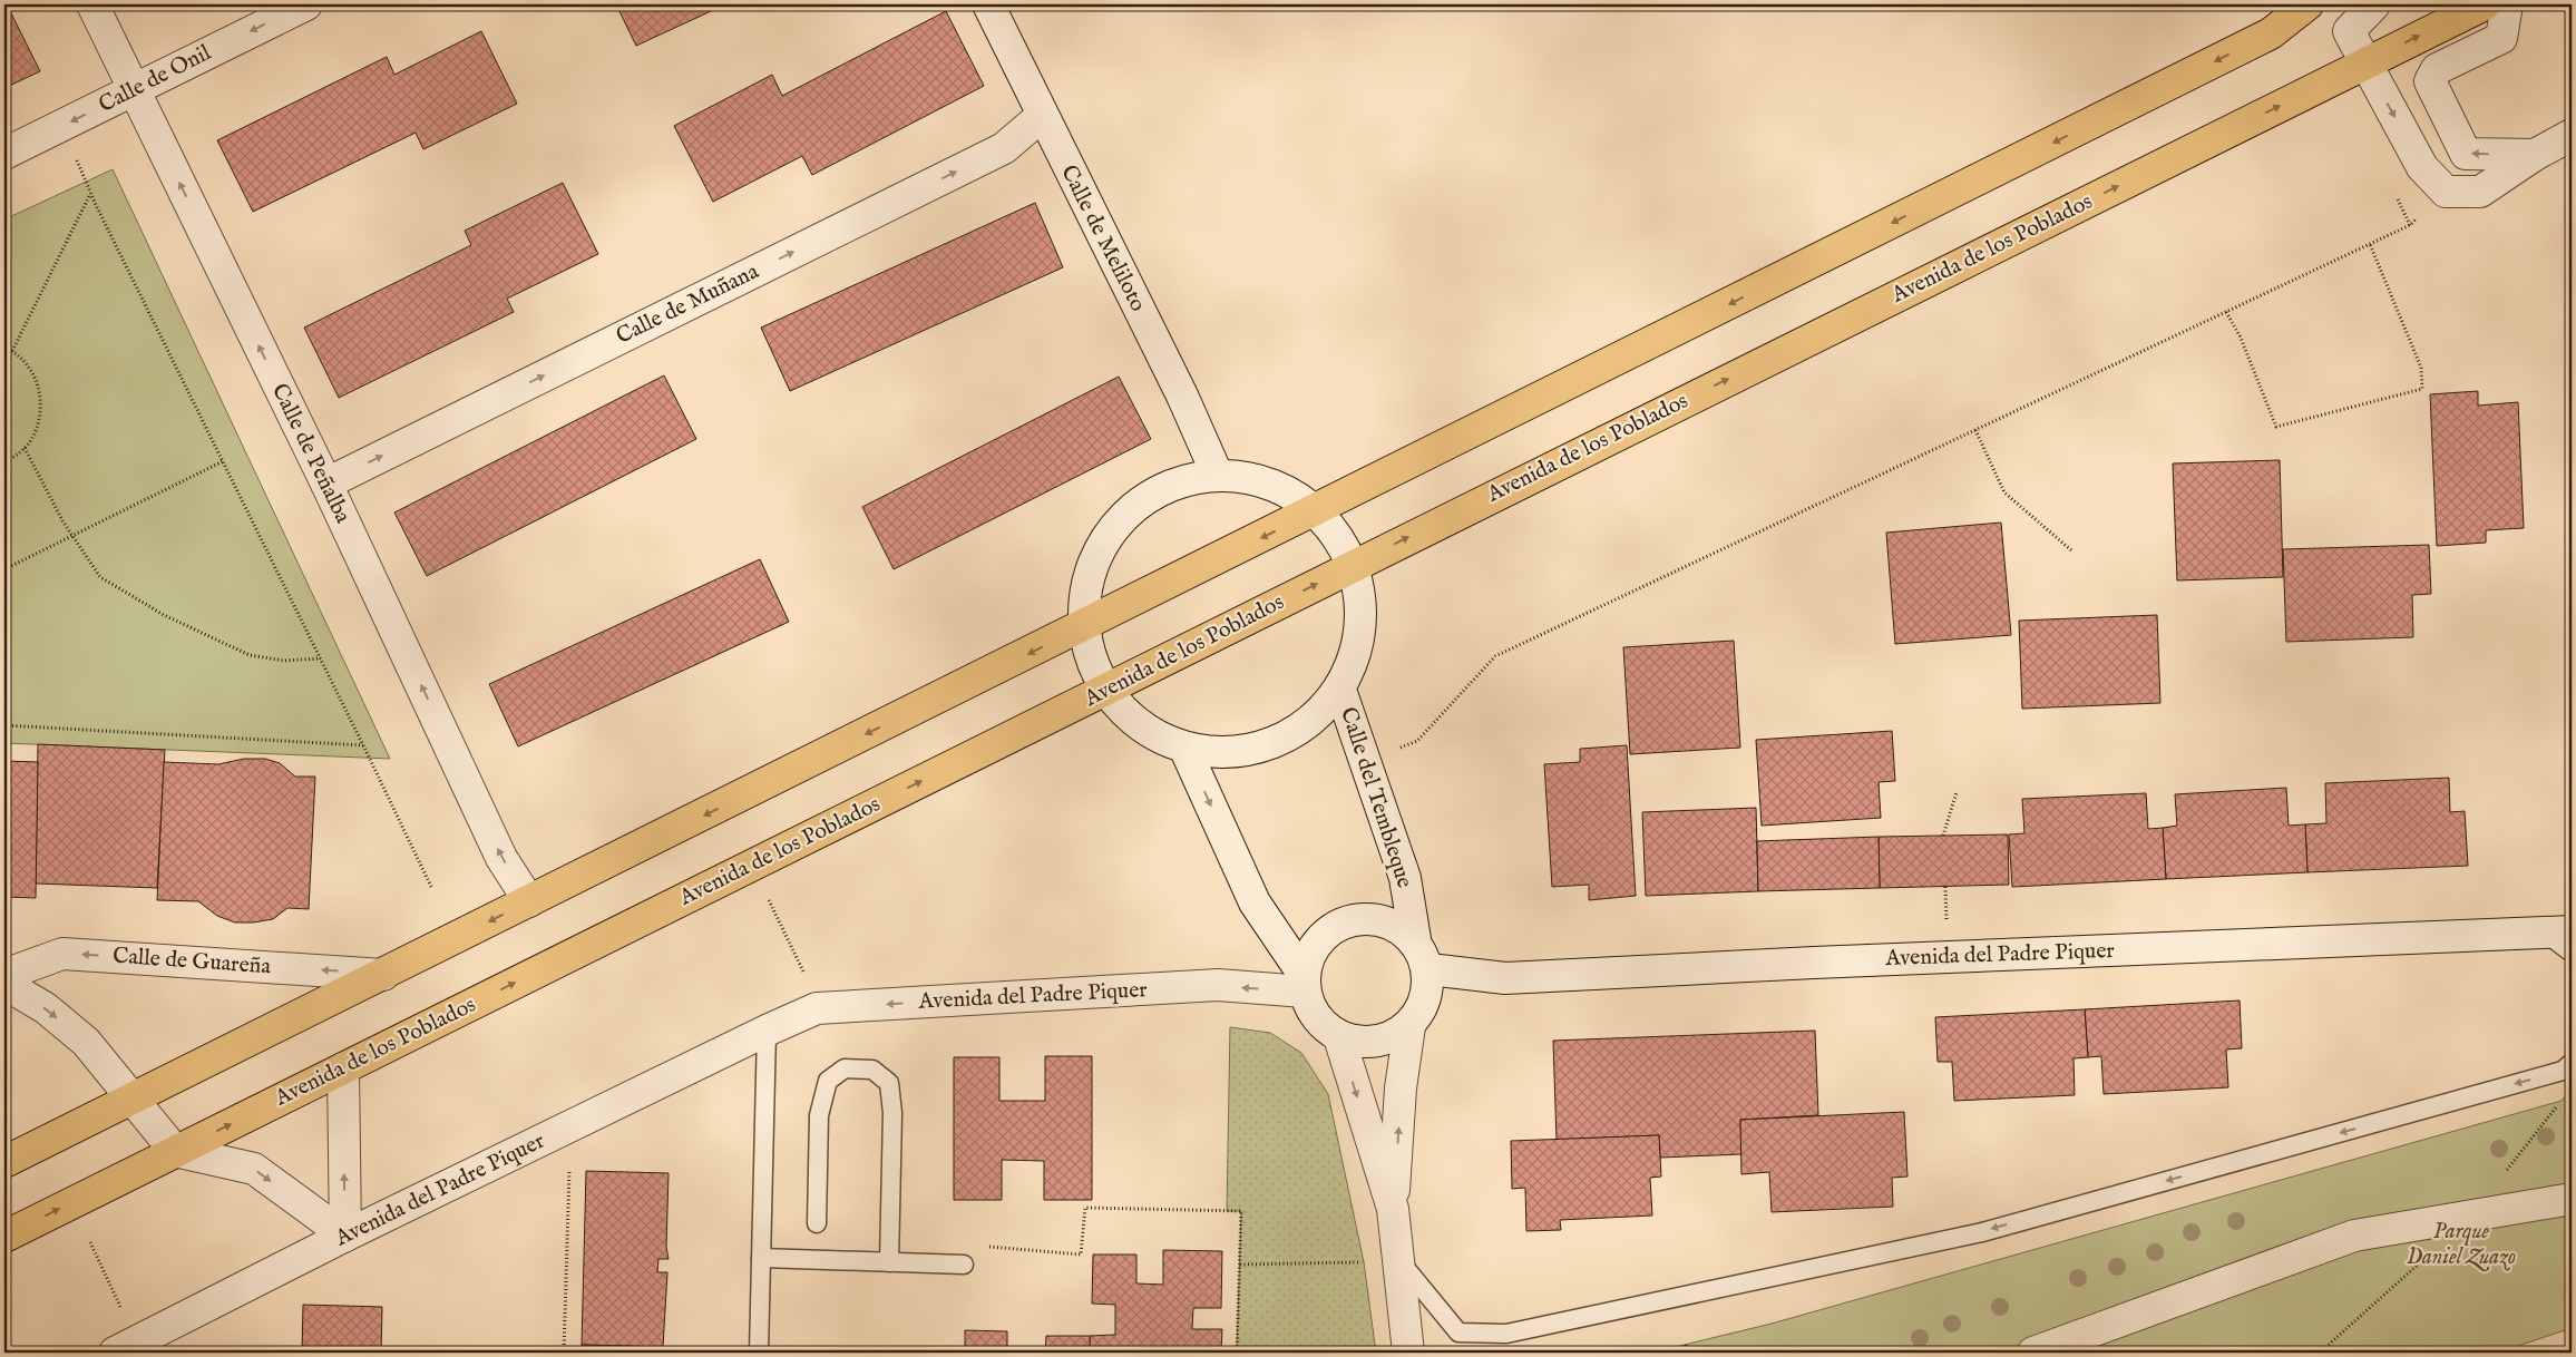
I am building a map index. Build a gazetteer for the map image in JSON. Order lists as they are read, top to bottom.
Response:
{
  "streets": {
    "main road": ["Avenida de los Poblados"],
    "street": [
      "Calle de Onil",
      "Calle de Meliloto",
      "Calle de Muñana",
      "Calle de Peñalba",
      "Calle del Tembleque",
      "Avenida del Padre Piquer",
      "Calle de Guareña"
    ]
  },
  "crossings": [
    ["Calle de Onil", "Calle de Peñalba"],
    ["Calle de Meliloto", "Calle de Muñana"],
    ["Calle de Muñana", "Calle de Peñalba"],
    ["Calle del Tembleque", "Avenida del Padre Piquer"]
  ],
  "one_way": [
    "Calle de Onil",
    "Calle de Muñana",
    "Calle de Peñalba",
    "Calle de Guareña"
  ],
  "parks": ["Parque Daniel Zuazo"]
}
